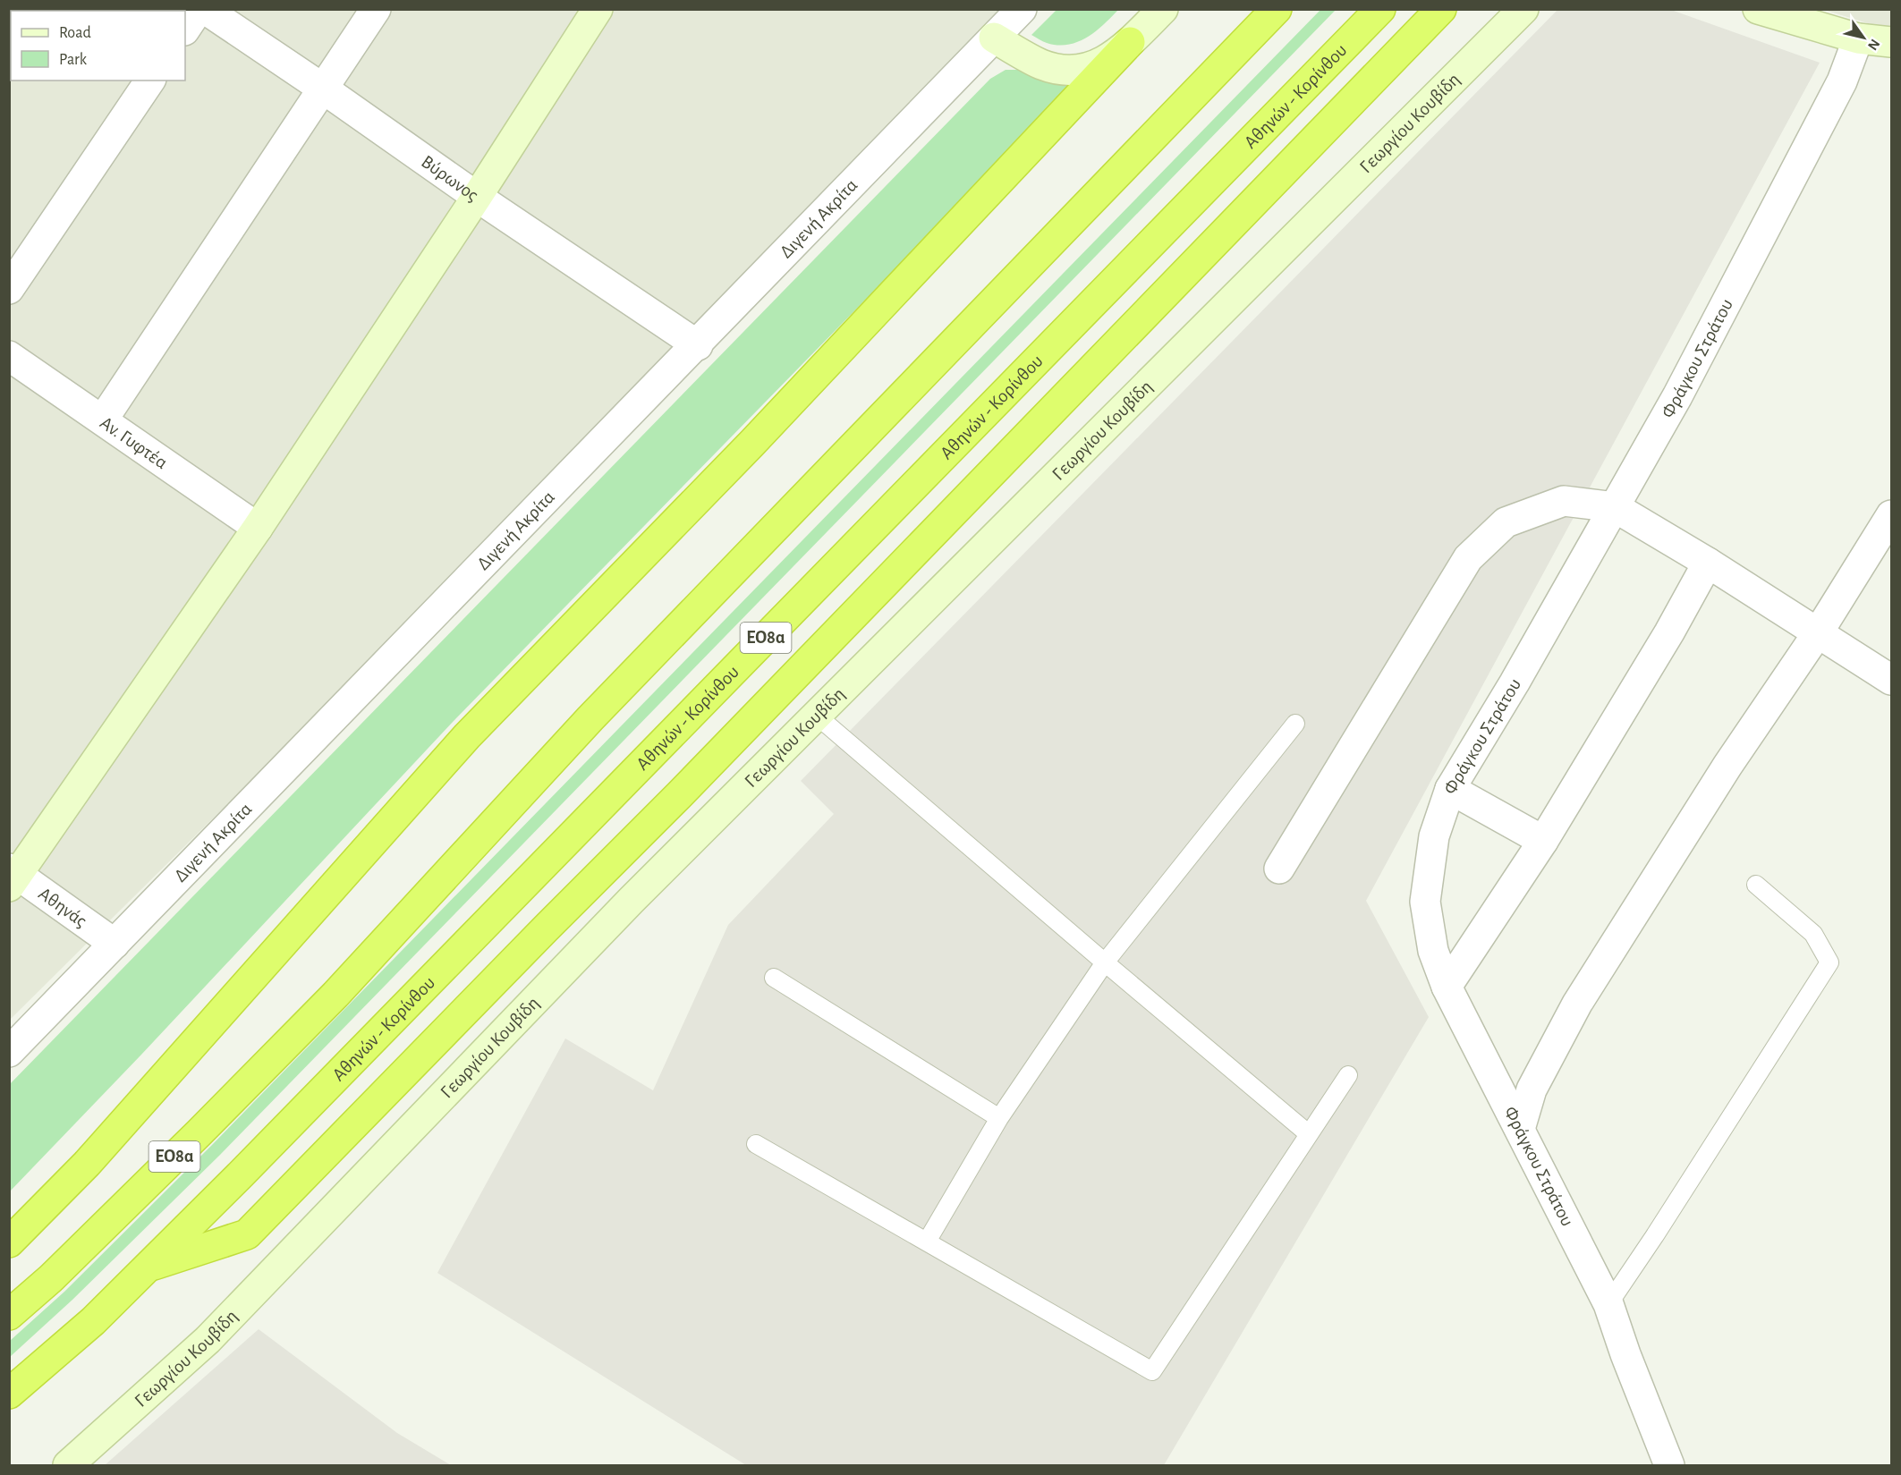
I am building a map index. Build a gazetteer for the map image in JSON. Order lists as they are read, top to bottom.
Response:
{
  "streets": {
    "highway": ["Αθηνών - Κορίνθου", "ΕΟ8α"],
    "street": [
      "Γεωργίου Κουβίδη",
      "Βύρωνος",
      "Διγενή Ακρίτα",
      "Φράγκου Στράτου",
      "Αν. Γυφτέα",
      "Αθηνάς"
    ]
  },
  "crossings": [
    ["Βύρωνος", "Διγενή Ακρίτα"],
    ["Διγενή Ακρίτα", "Αθηνάς"]
  ],
  "legend": ["Road", "Park"],
  "north": "bottom right"
}
